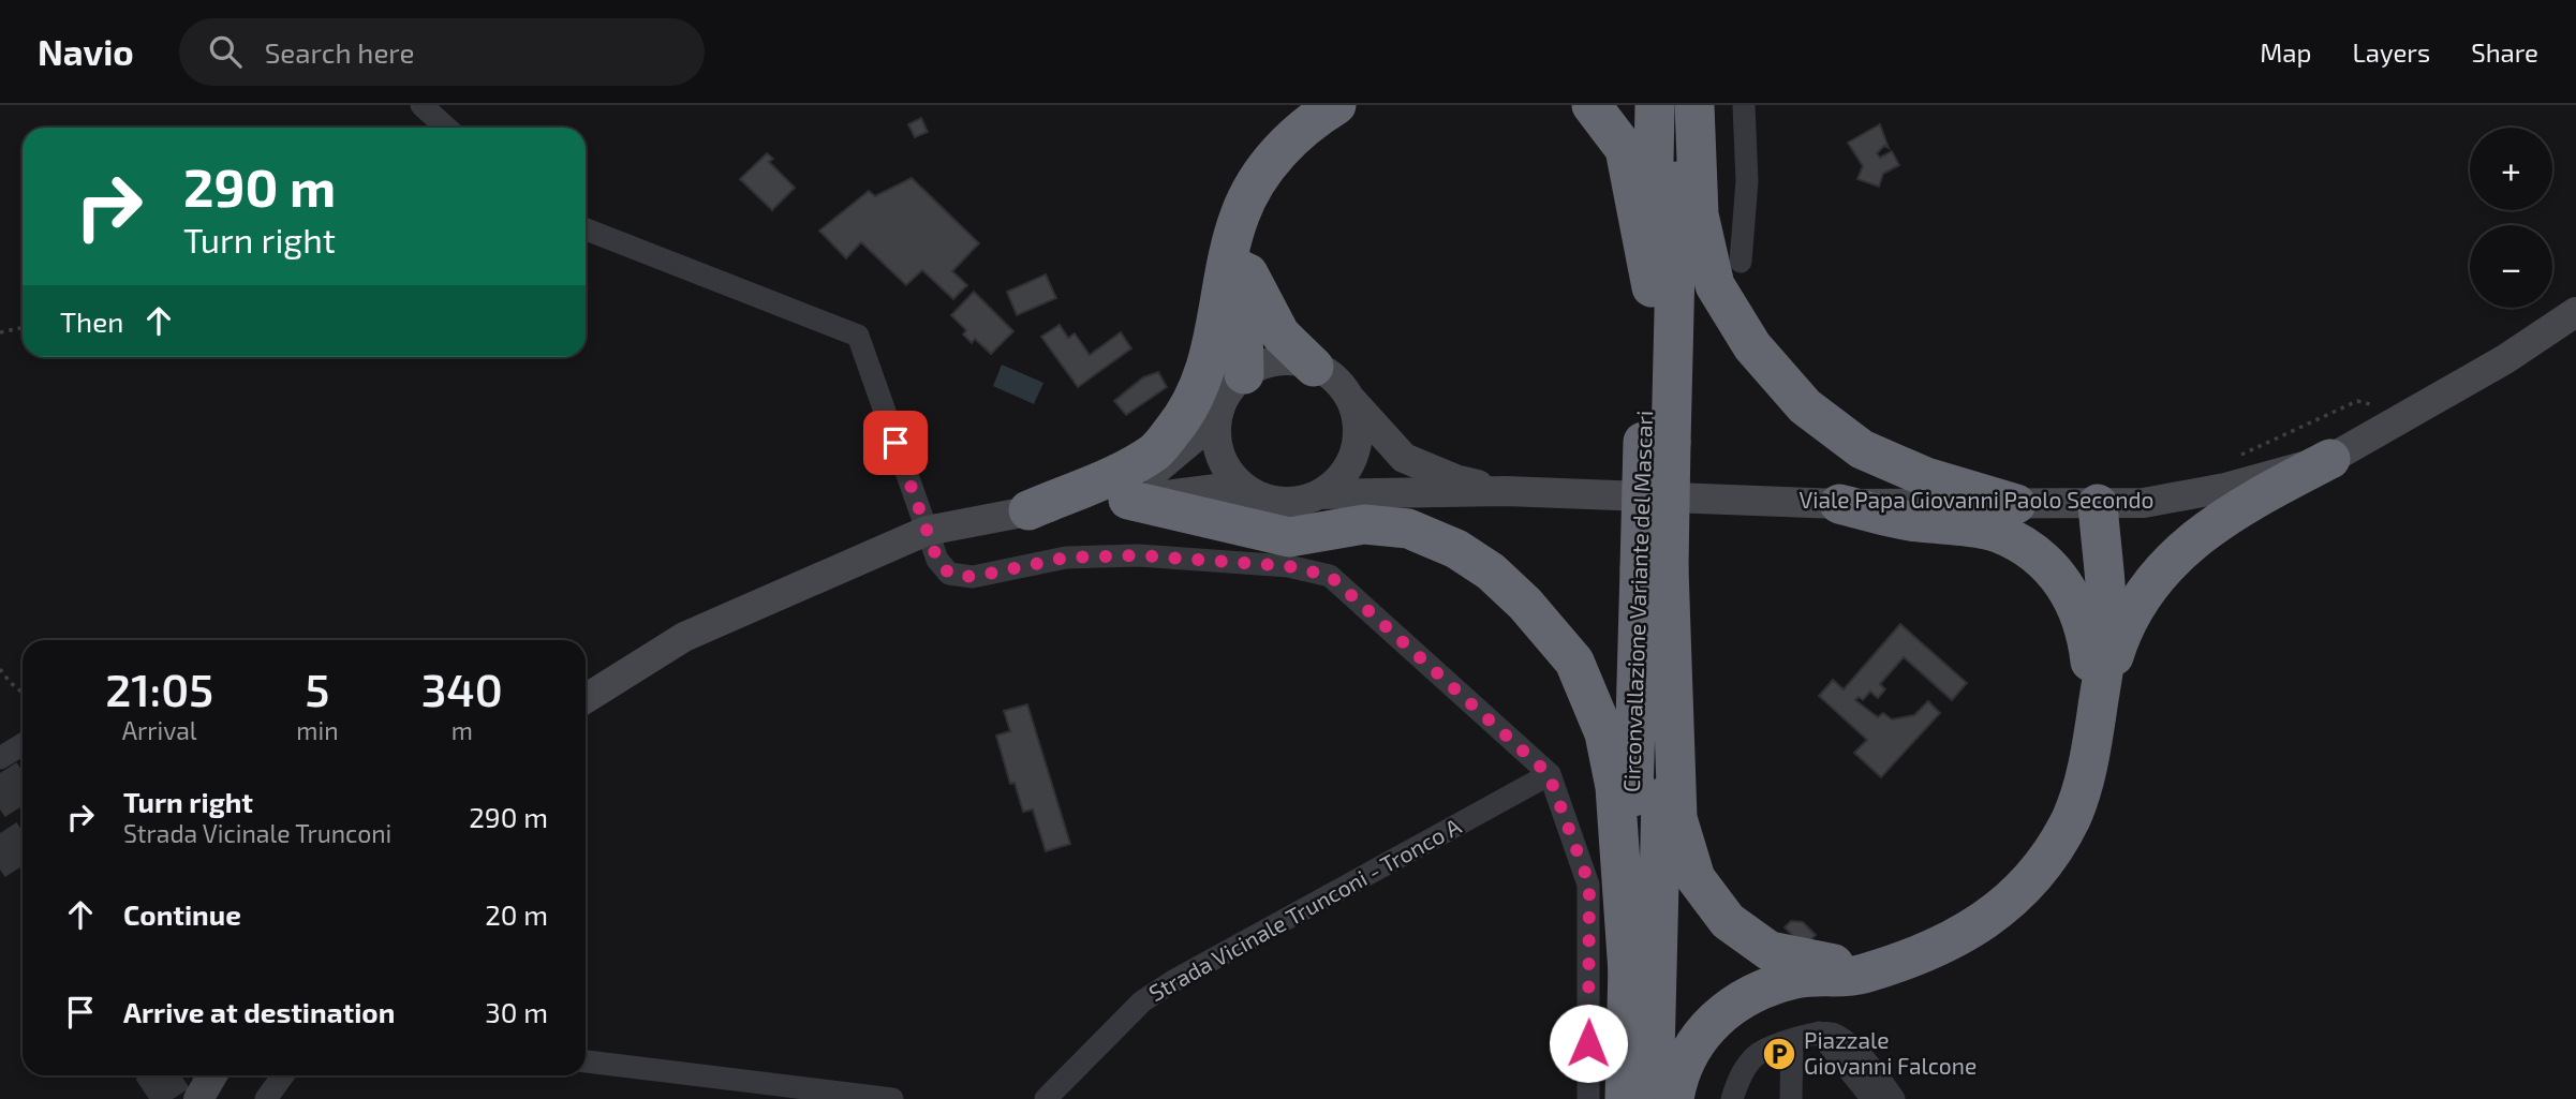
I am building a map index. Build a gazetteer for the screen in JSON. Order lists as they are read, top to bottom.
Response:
{
  "streets": {
    "highway": ["Circonvallazione Variante del Mascari"],
    "main road": ["Viale Papa Giovanni Paolo Secondo"],
    "street": ["Strada Vicinale Trunconi - Tronco A"]
  },
  "places": {
    "parking": ["Piazzale Giovanni Falcone"]
  },
  "page": {
    "header": "Navio",
    "search": "Search here",
    "nav": ["Map", "Layers", "Share"],
    "map_buttons": ["+", "−"],
    "turn": ["290 m", "Turn right"],
    "then": "Then",
    "eta": [
      "21:05",
      "Arrival",
      "5",
      "min",
      "340",
      "m"
    ],
    "list": [
      {
        "name": "Turn right",
        "note": "Strada Vicinale Trunconi",
        "value": "290 m"
      },
      {
        "name": "Continue",
        "value": "20 m"
      },
      {
        "name": "Arrive at destination",
        "value": "30 m"
      }
    ]
  }
}
